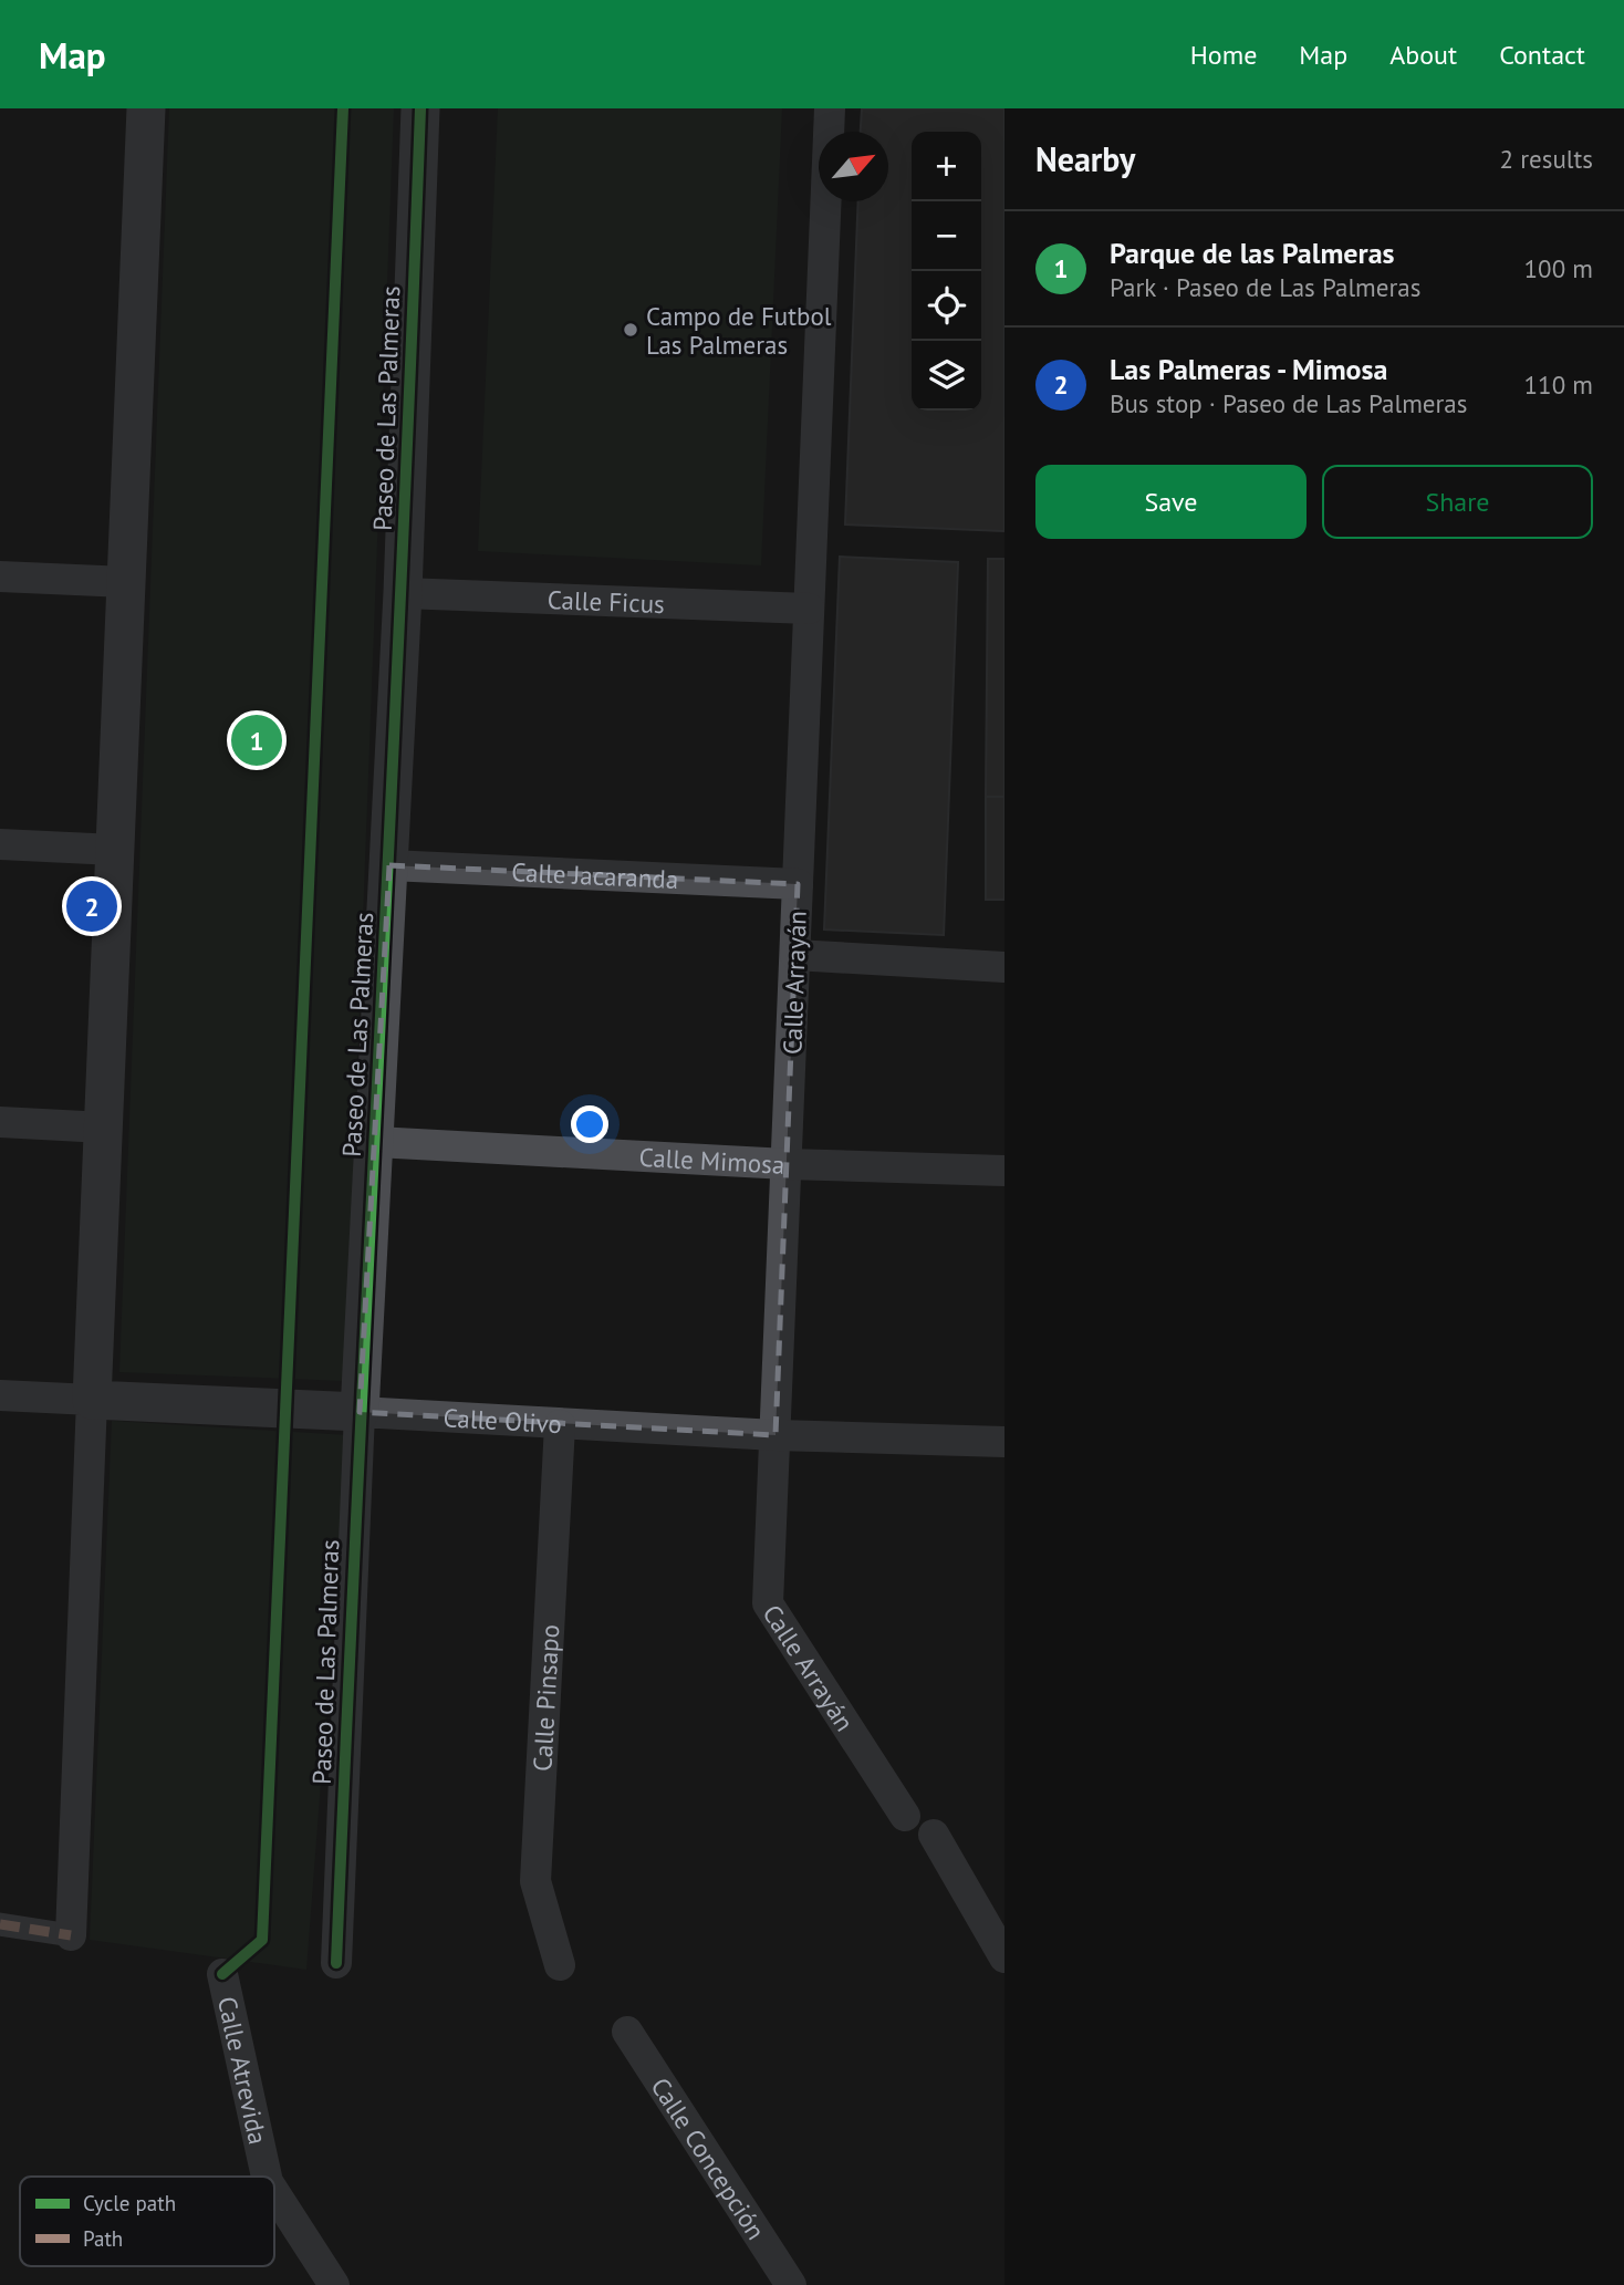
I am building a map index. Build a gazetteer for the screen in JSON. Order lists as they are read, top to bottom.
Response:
{
  "streets": {
    "street": [
      "Paseo de Las Palmeras",
      "Calle Ficus",
      "Calle Jacaranda",
      "Calle Arrayán",
      "Calle Mimosa",
      "Calle Olivo",
      "Calle Pinsapo",
      "Calle Atrevida",
      "Calle Concepción"
    ]
  },
  "crossings": [
    ["Paseo de Las Palmeras", "Calle Ficus"],
    ["Paseo de Las Palmeras", "Calle Jacaranda"],
    ["Paseo de Las Palmeras", "Calle Mimosa"],
    ["Paseo de Las Palmeras", "Calle Olivo"],
    ["Calle Ficus", "Calle Arrayán"],
    ["Calle Jacaranda", "Calle Arrayán"],
    ["Calle Arrayán", "Calle Mimosa"],
    ["Calle Arrayán", "Calle Olivo"],
    ["Calle Olivo", "Calle Pinsapo"]
  ],
  "places": ["Campo de Futbol Las Palmeras"],
  "legend": ["Cycle path", "Path"],
  "north": "top right",
  "page": {
    "header": "Map",
    "nav": [
      "Home",
      "Map",
      "About",
      "Contact"
    ],
    "heading": ["Nearby", "2 results"],
    "map_buttons": ["+", "−"],
    "list": [
      {
        "mark": "1",
        "name": "Parque de las Palmeras",
        "note": "Park · Paseo de Las Palmeras",
        "value": "100 m"
      },
      {
        "mark": "2",
        "name": "Las Palmeras - Mimosa",
        "note": "Bus stop · Paseo de Las Palmeras",
        "value": "110 m"
      }
    ],
    "buttons": ["Save", "Share"],
    "pins": ["1", "2"]
  }
}
